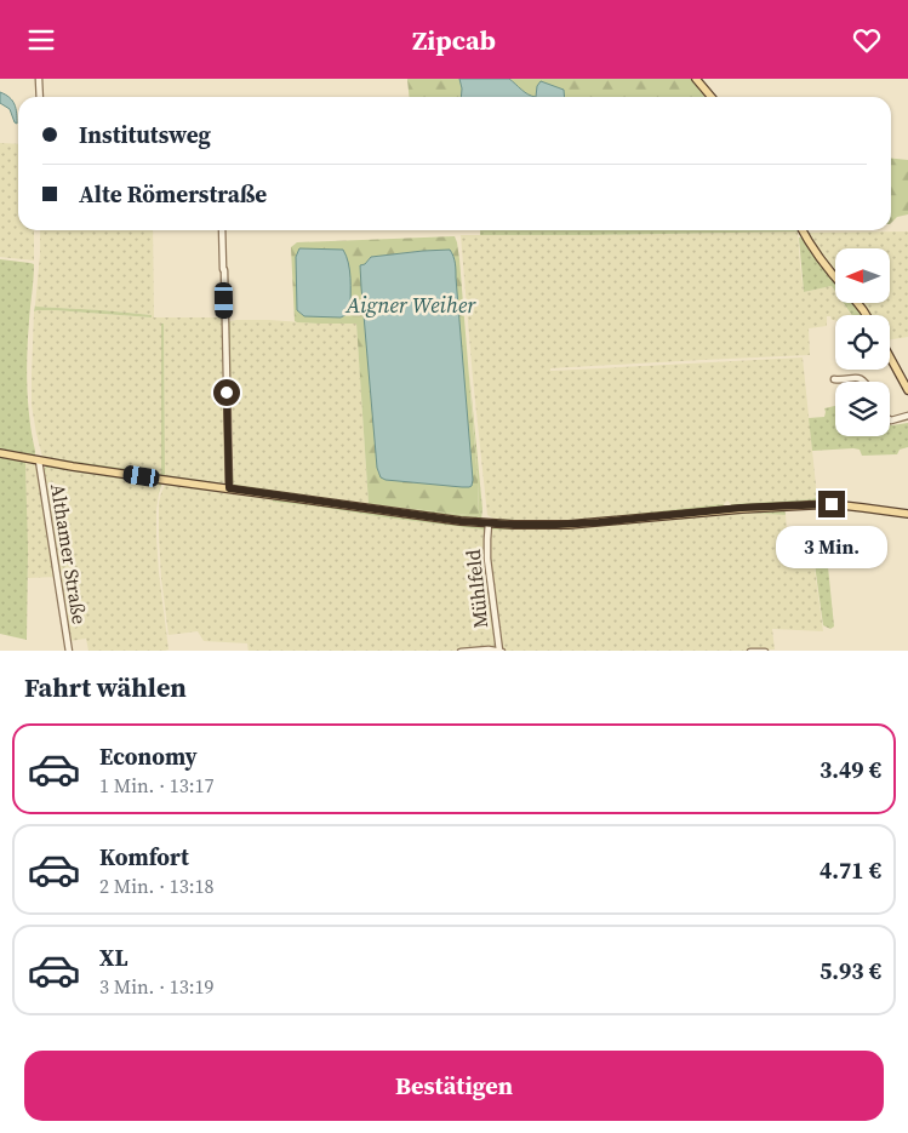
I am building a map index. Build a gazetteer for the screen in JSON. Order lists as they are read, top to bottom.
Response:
{
  "streets": {
    "street": ["Althamer Straße", "Mühlfeld"]
  },
  "water": ["Aigner Weiher"],
  "north": "left",
  "page": {
    "header": "Zipcab",
    "banner": ["Institutsweg", "Alte Römerstraße"],
    "bubble": "3 Min.",
    "heading": "Fahrt wählen",
    "list": [
      {
        "name": "Economy",
        "note": "1 Min. · 13:17",
        "value": "3.49 €"
      },
      {
        "name": "Komfort",
        "note": "2 Min. · 13:18",
        "value": "4.71 €"
      },
      {
        "name": "XL",
        "note": "3 Min. · 13:19",
        "value": "5.93 €"
      }
    ],
    "buttons": "Bestätigen"
  }
}
